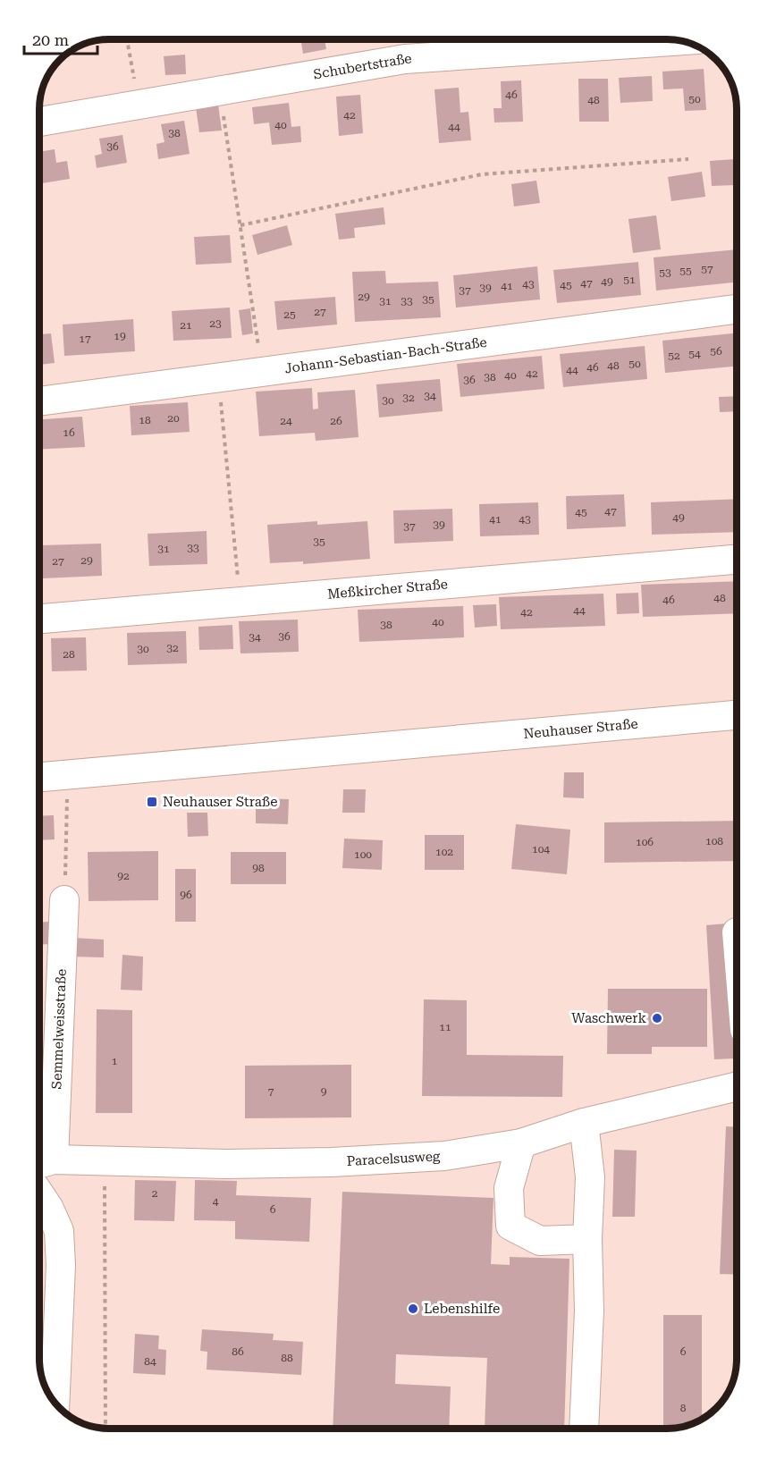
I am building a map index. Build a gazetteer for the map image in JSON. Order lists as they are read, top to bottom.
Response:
{
  "streets": {
    "street": [
      "Schubertstraße",
      "Johann-Sebastian-Bach-Straße",
      "Meßkircher Straße",
      "Neuhauser Straße",
      "Semmelweisstraße",
      "Paracelsusweg"
    ]
  },
  "crossings": [
    ["Semmelweisstraße", "Paracelsusweg"]
  ],
  "places": {
    "transit": ["Neuhauser Straße"],
    "other": ["Waschwerk", "Lebenshilfe"]
  },
  "house_numbers": [
    "46",
    "50",
    "48",
    "42",
    "40",
    "44",
    "38",
    "36",
    "57",
    "55",
    "53",
    "51",
    "49",
    "47",
    "43",
    "45",
    "41",
    "39",
    "37",
    "29",
    "35",
    "31",
    "33",
    "27",
    "25",
    "23",
    "21",
    "19",
    "17",
    "56",
    "54",
    "52",
    "50",
    "48",
    "46",
    "44",
    "42",
    "40",
    "38",
    "36",
    "34",
    "32",
    "30",
    "20",
    "18",
    "24",
    "26",
    "16",
    "47",
    "45",
    "49",
    "41",
    "43",
    "39",
    "37",
    "35",
    "33",
    "31",
    "29",
    "27",
    "48",
    "46",
    "44",
    "42",
    "40",
    "38",
    "36",
    "34",
    "32",
    "30",
    "28",
    "108",
    "106",
    "104",
    "102",
    "100",
    "98",
    "92",
    "96",
    "11",
    "1",
    "7",
    "9",
    "2",
    "4",
    "6",
    "86",
    "6",
    "88",
    "84",
    "8"
  ],
  "scale_bar": "20 m"
}
